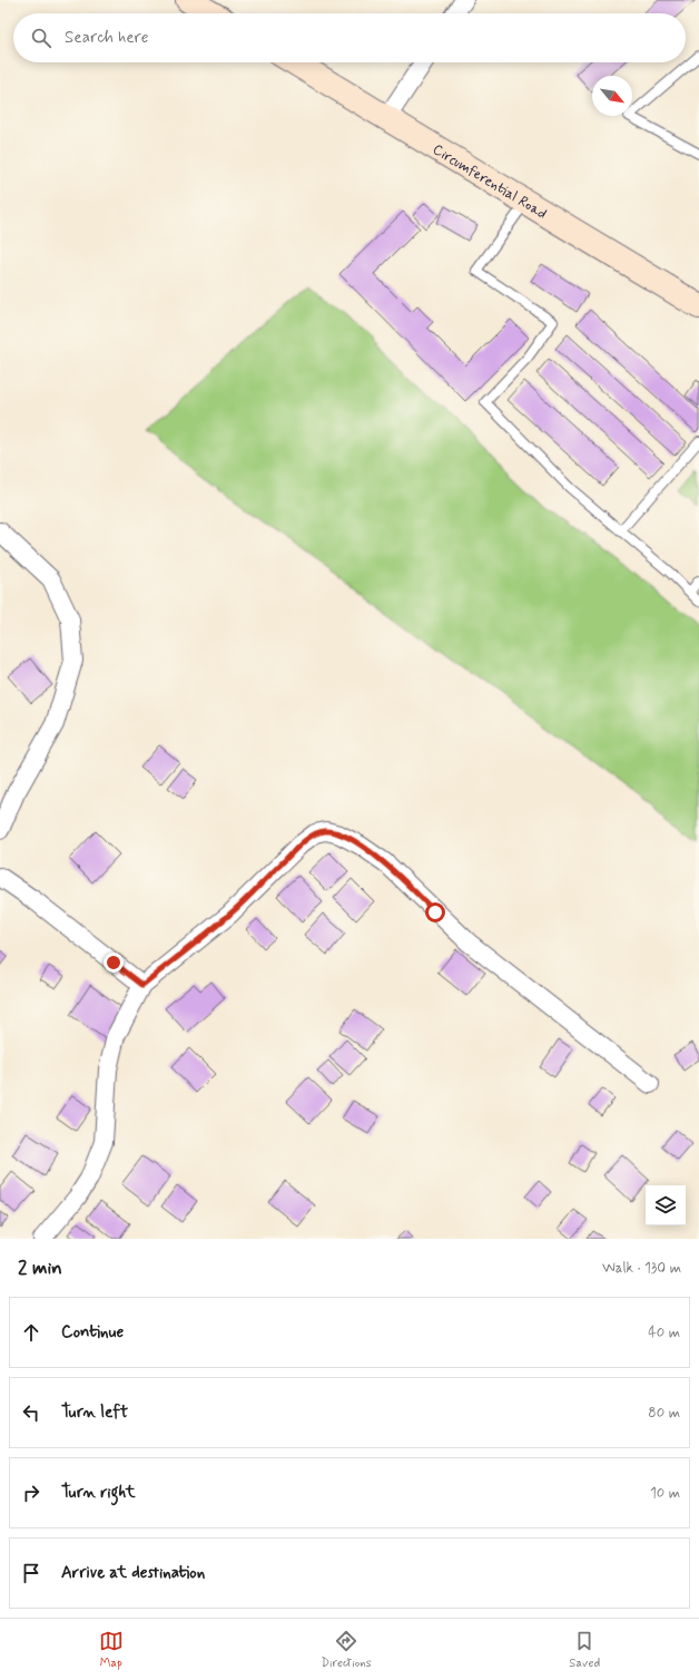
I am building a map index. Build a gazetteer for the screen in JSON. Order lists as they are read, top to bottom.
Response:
{
  "streets": {
    "main road": ["Circumferential Road"]
  },
  "north": "bottom right",
  "page": {
    "search": "Search here",
    "heading": ["2 min", "Walk · 130 m"],
    "list": [
      ["Continue", "40 m"],
      ["Turn left", "80 m"],
      ["Turn right", "10 m"],
      "Arrive at destination"
    ],
    "nav": ["Map", "Directions", "Saved"]
  }
}
